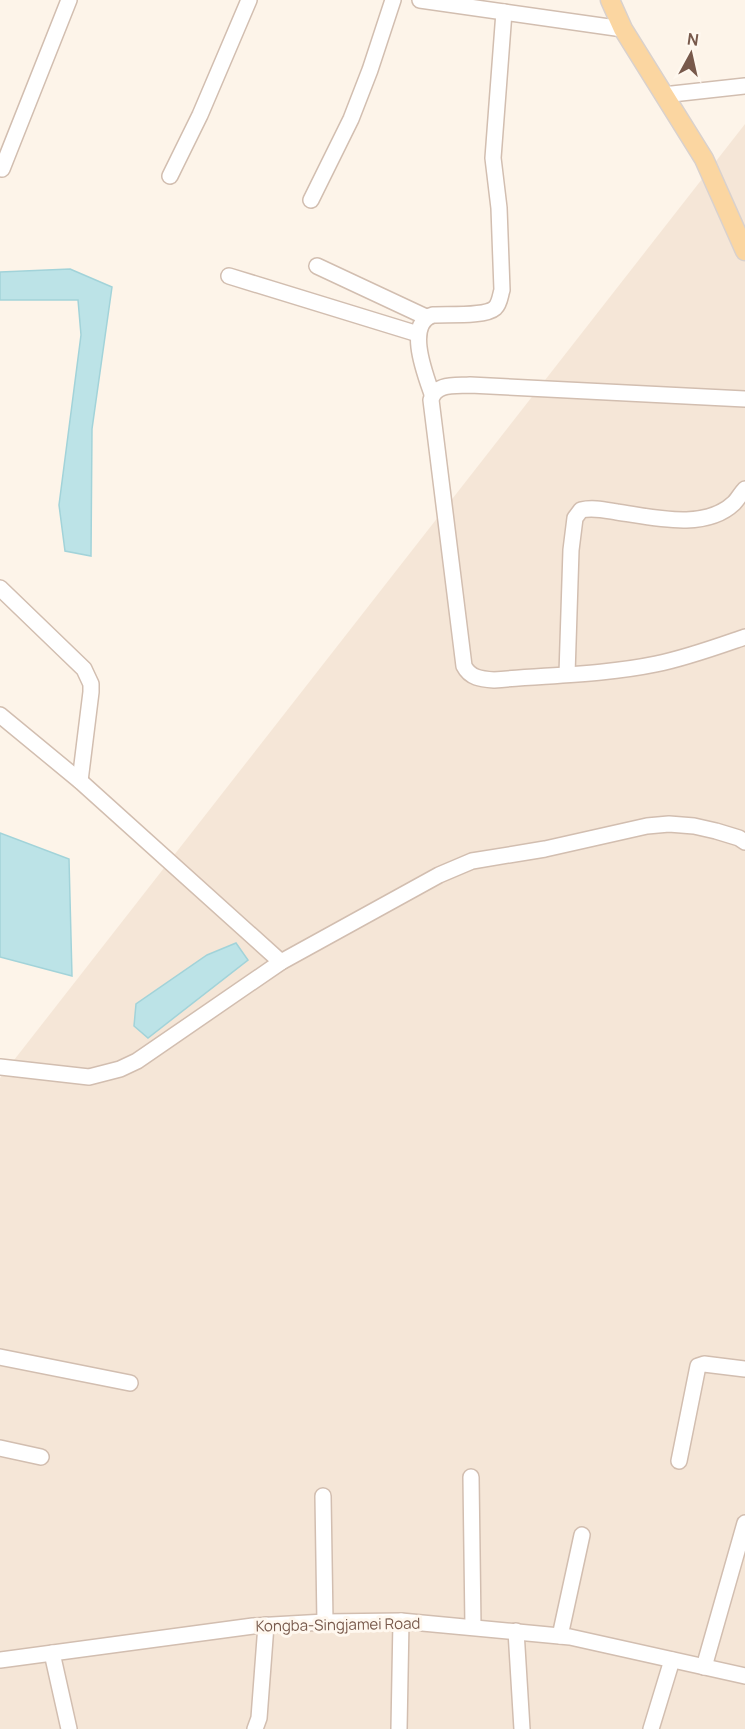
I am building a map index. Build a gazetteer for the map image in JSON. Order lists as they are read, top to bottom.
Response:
{
  "streets": {
    "street": ["Kongba-Singjamei Road"]
  },
  "north": "top"
}
